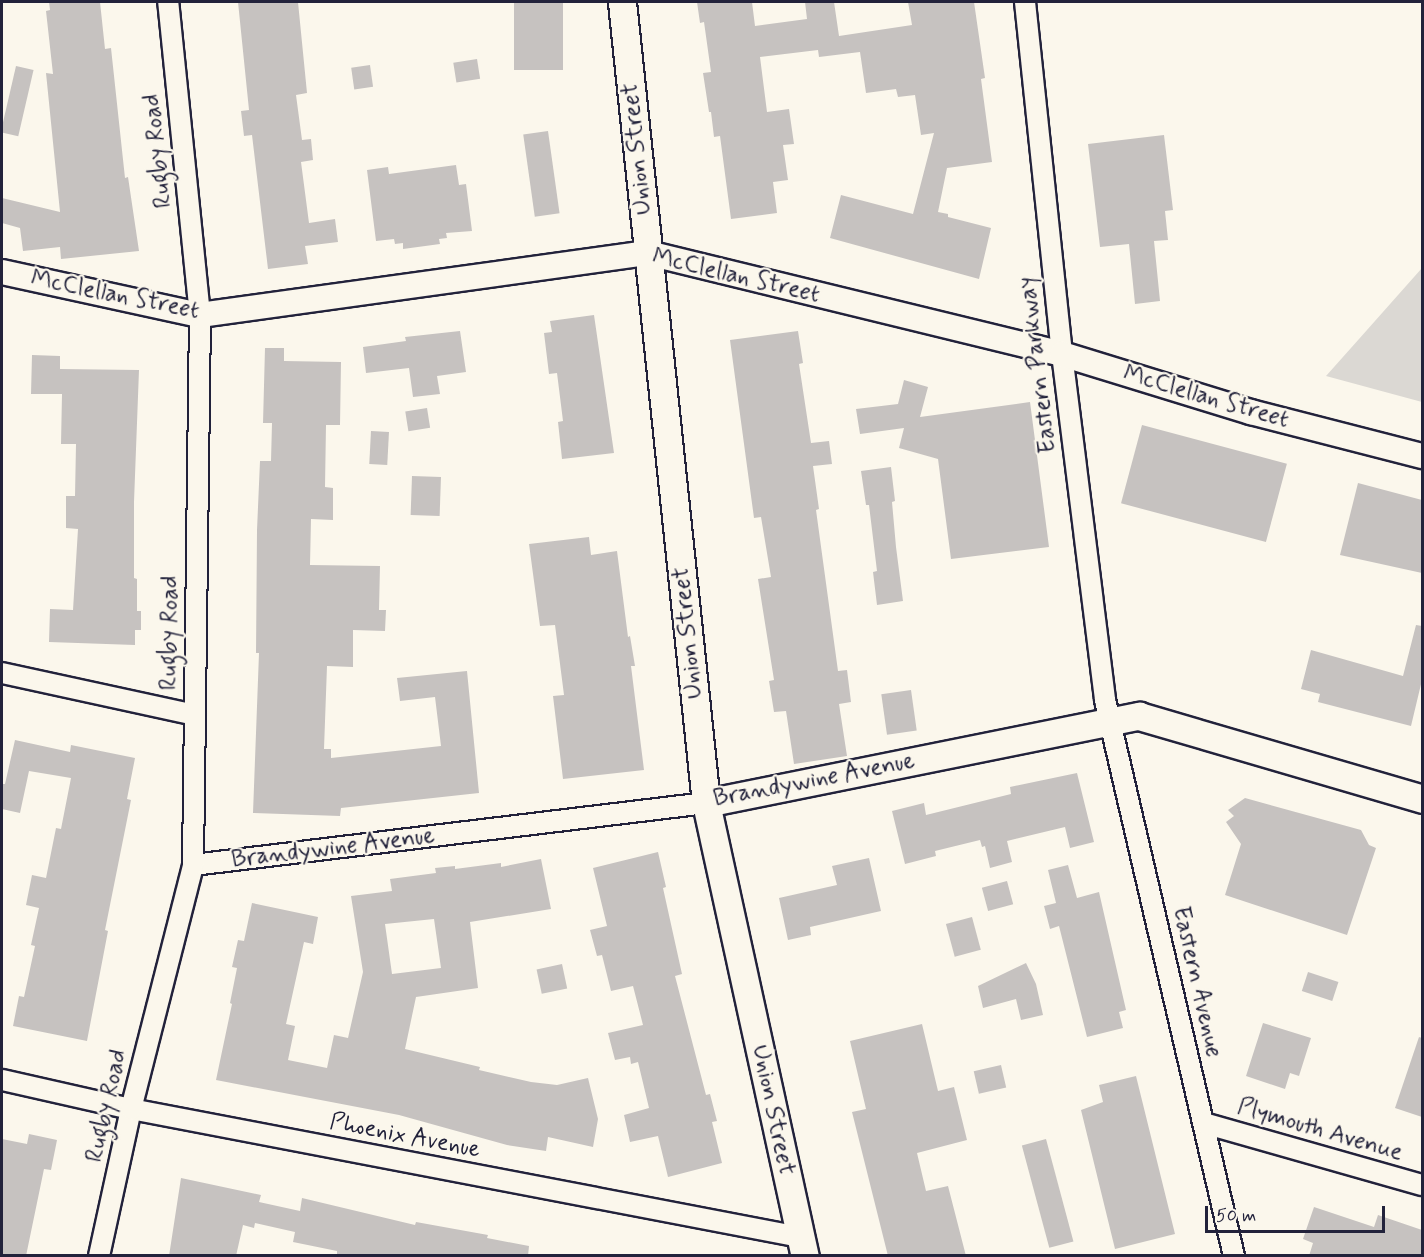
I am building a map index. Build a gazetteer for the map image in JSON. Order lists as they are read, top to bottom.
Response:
{
  "streets": {
    "main road": ["Union Street", "Brandywine Avenue"],
    "street": [
      "Rugby Road",
      "McClellan Street",
      "Eastern Parkway",
      "Eastern Avenue",
      "Plymouth Avenue",
      "Phoenix Avenue"
    ]
  },
  "crossings": [
    ["Union Street", "McClellan Street"],
    ["Union Street", "Brandywine Avenue"],
    ["Union Street", "Phoenix Avenue"],
    ["Rugby Road", "McClellan Street"],
    ["Rugby Road", "Brandywine Avenue"],
    ["Rugby Road", "Phoenix Avenue"],
    ["McClellan Street", "Eastern Parkway"],
    ["Eastern Parkway", "Brandywine Avenue"],
    ["Eastern Parkway", "Eastern Avenue"],
    ["Brandywine Avenue", "Eastern Avenue"],
    ["Eastern Avenue", "Plymouth Avenue"]
  ],
  "scale_bar": "50 m"
}
